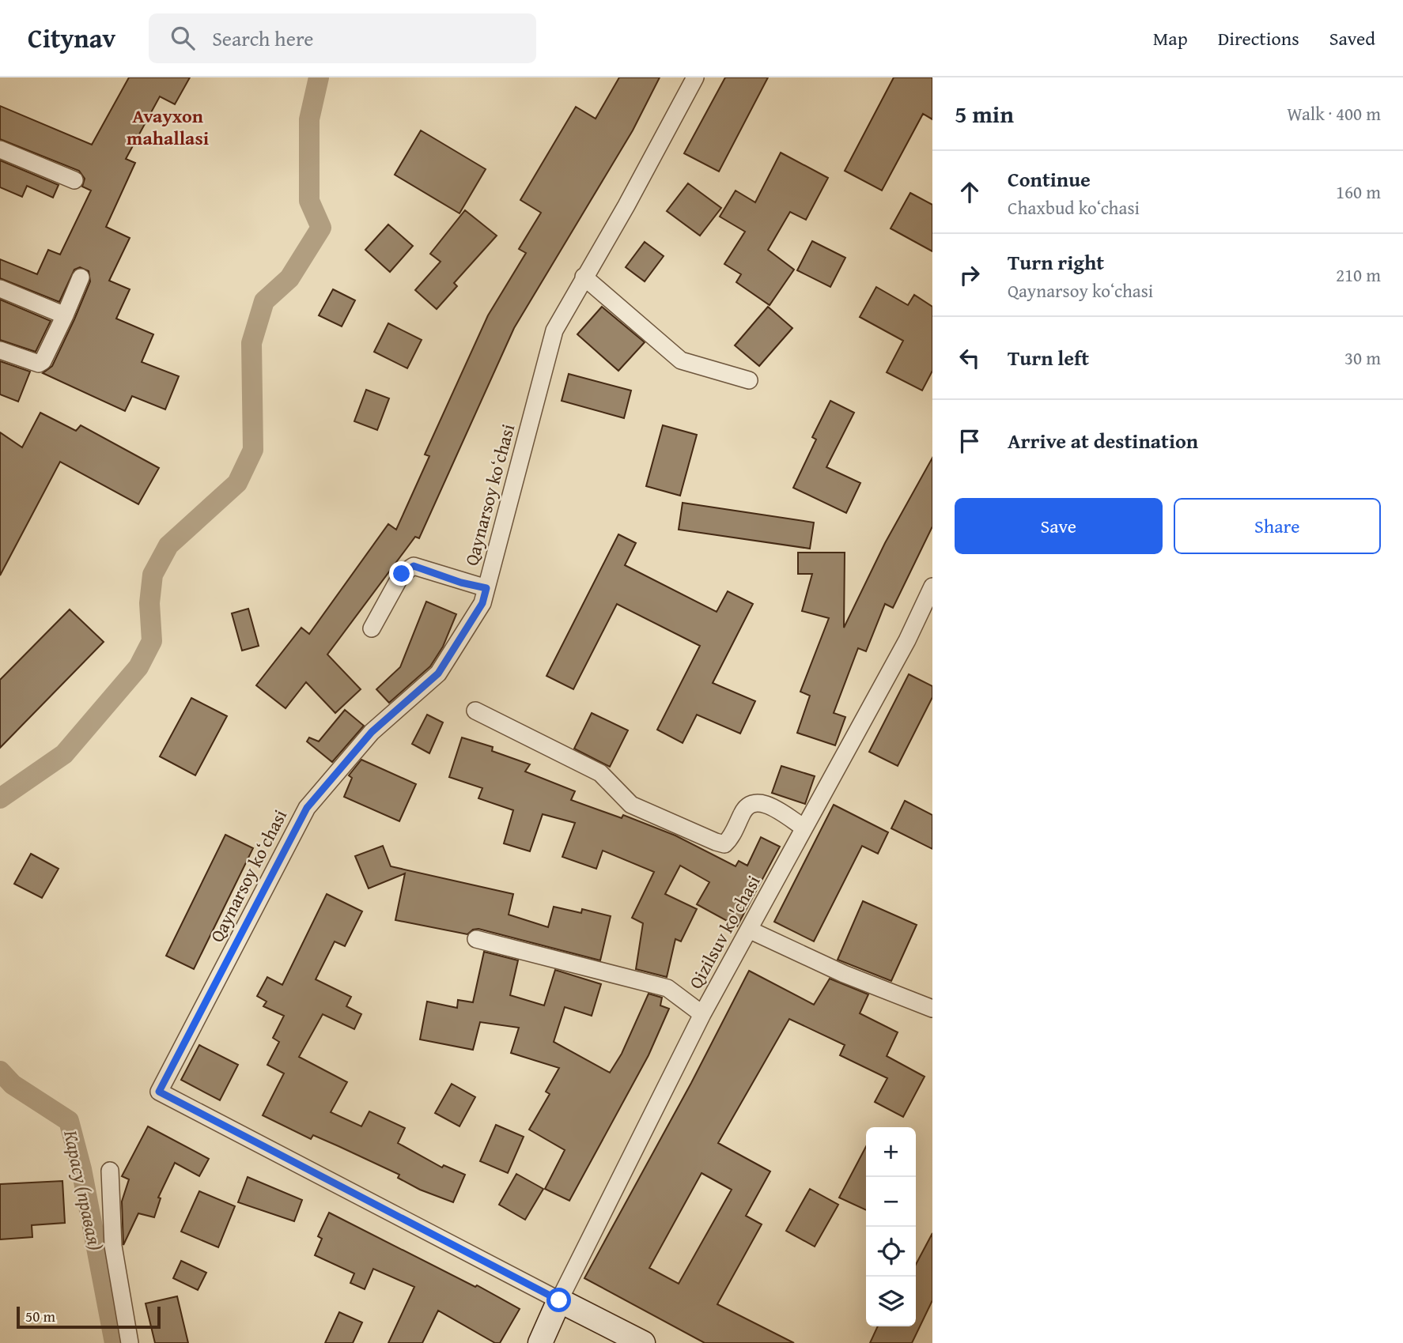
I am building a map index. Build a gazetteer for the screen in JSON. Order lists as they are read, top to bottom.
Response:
{
  "streets": {
    "street": ["Qaynarsoy koʻchasi", "Qizilsuv ko'chasi"]
  },
  "crossings": [
    ["Qaynarsoy koʻchasi", "Qizilsuv ko'chasi"]
  ],
  "districts": ["Avayxon mahallasi"],
  "water": ["Карасу (правая)"],
  "scale_bar": "50 m",
  "page": {
    "header": "Citynav",
    "search": "Search here",
    "nav": ["Map", "Directions", "Saved"],
    "heading": ["5 min", "Walk · 400 m"],
    "list": [
      ["Continue", "Chaxbud koʻchasi", "160 m"],
      ["Turn right", "Qaynarsoy koʻchasi", "210 m"],
      ["Turn left", "30 m"],
      "Arrive at destination"
    ],
    "buttons": ["Save", "Share"],
    "map_buttons": ["+", "−"],
    "scale": "50 m"
  }
}
